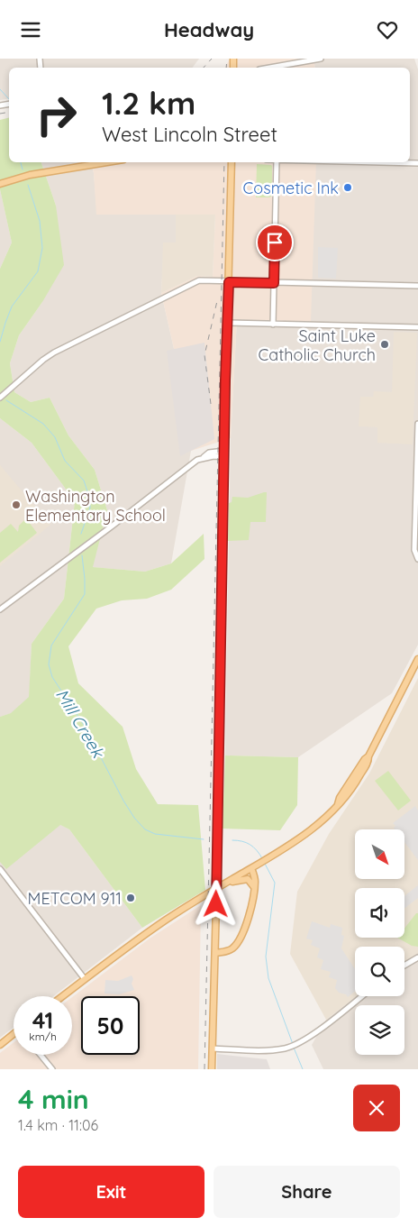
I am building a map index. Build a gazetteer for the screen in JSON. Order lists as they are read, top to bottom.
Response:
{
  "water": ["Mill Creek"],
  "places": [
    "Cosmetic Ink",
    "Saint Luke Catholic Church",
    "Washington Elementary School",
    "METCOM 911"
  ],
  "north": "bottom right",
  "page": {
    "header": "Headway",
    "turn": ["1.2 km", "West Lincoln Street"],
    "speed": "41 km/h",
    "limit": "50",
    "heading": ["4 min", "1.4 km · 11:06"],
    "buttons": ["Exit", "Share"]
  }
}
